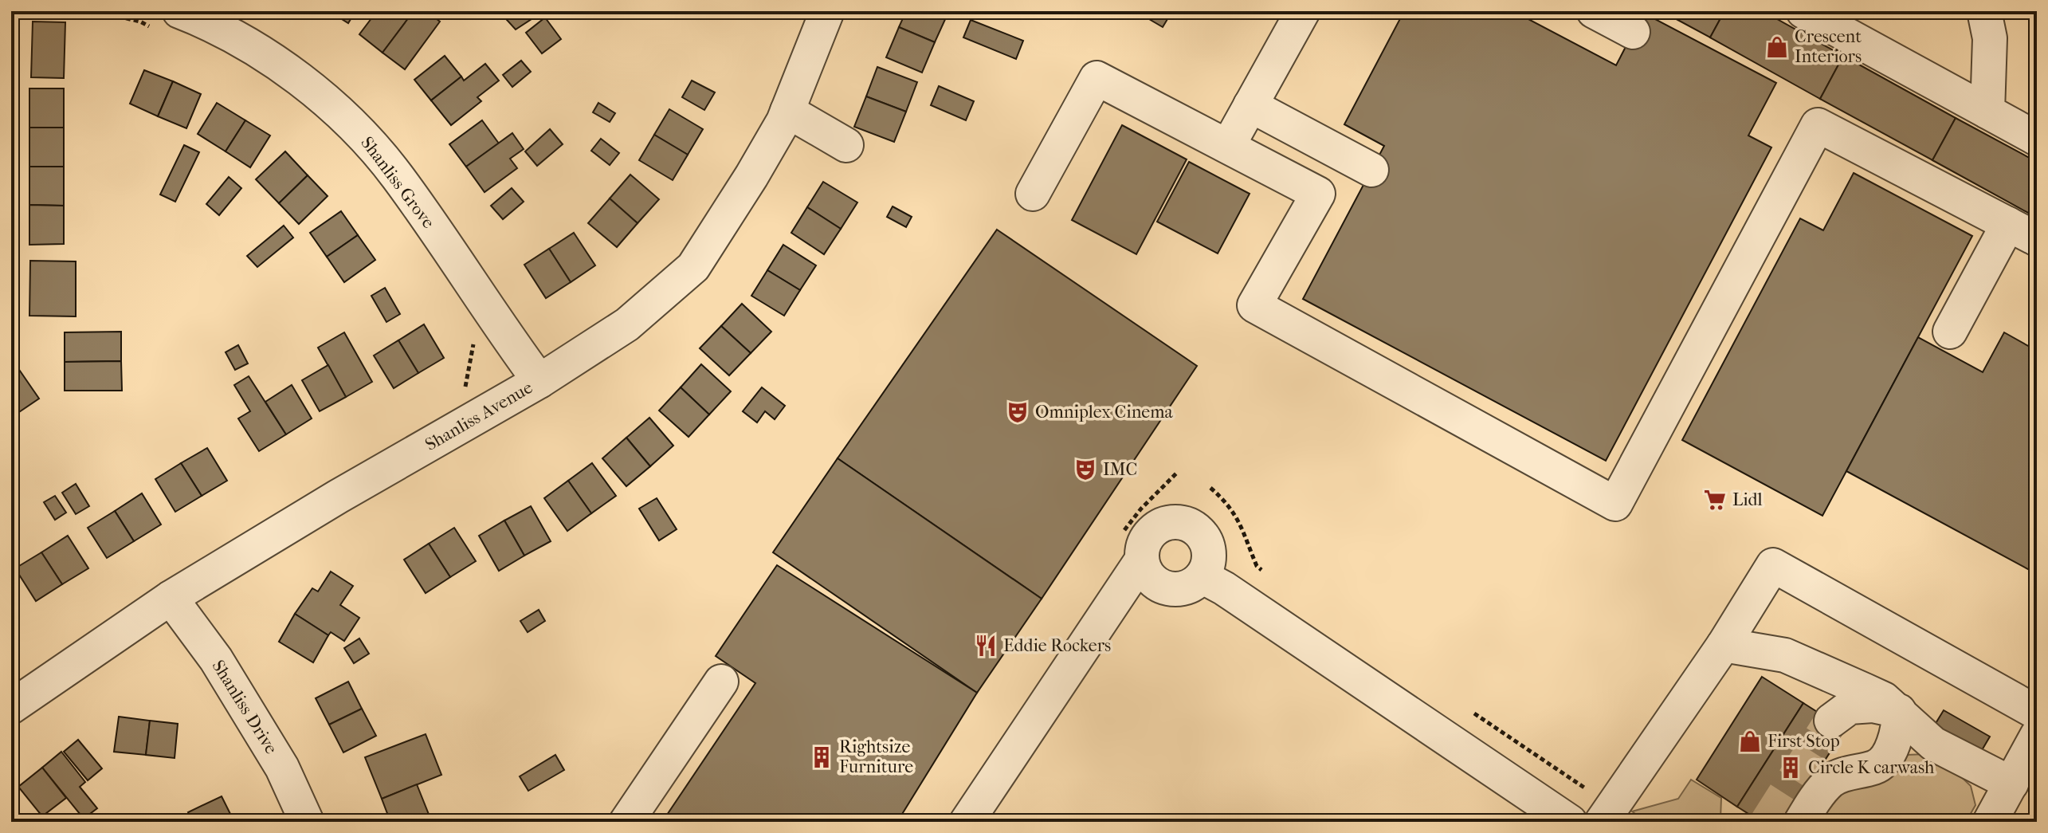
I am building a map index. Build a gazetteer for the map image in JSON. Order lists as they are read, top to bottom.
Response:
{
  "streets": {
    "street": ["Shanliss Grove", "Shanliss Avenue", "Shanliss Drive"]
  },
  "crossings": [
    ["Shanliss Grove", "Shanliss Avenue"],
    ["Shanliss Avenue", "Shanliss Drive"]
  ],
  "places": {
    "shop": ["Crescent Interiors", "First Stop"],
    "theatre": ["Omniplex Cinema", "IMC"],
    "supermarket": ["Lidl"],
    "restaurant": ["Eddie Rockers"],
    "building": ["Rightsize Furniture", "Circle K carwash"]
  }
}
